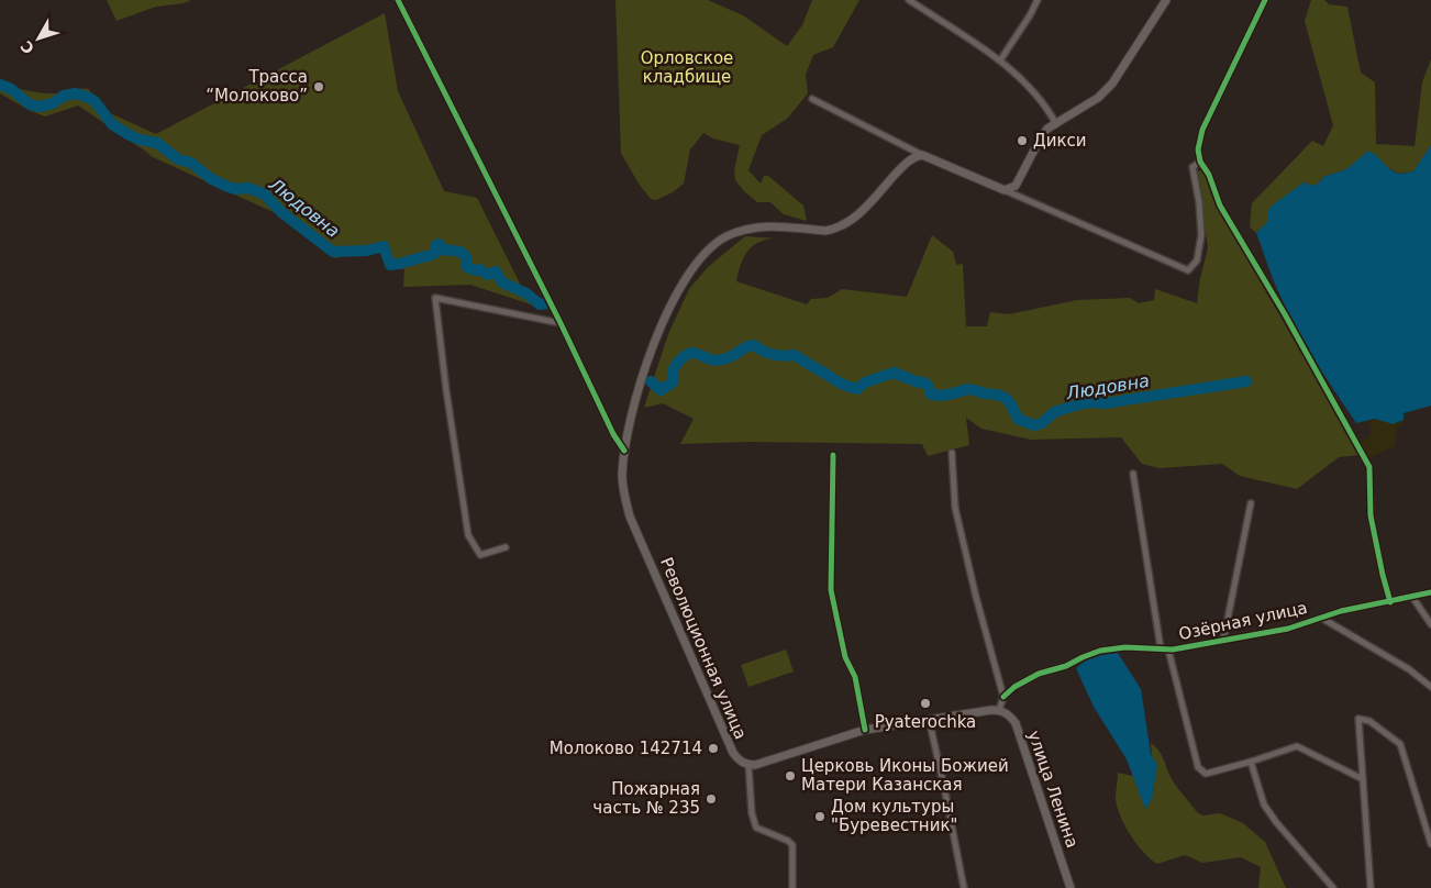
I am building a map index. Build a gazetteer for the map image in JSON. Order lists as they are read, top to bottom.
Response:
{
  "streets": {
    "main road": ["Революционная улица", "улица Ленина"],
    "street": ["Озёрная улица"]
  },
  "water": ["Людовна"],
  "parks": ["Орловское кладбище"],
  "places": [
    "Трасса “Молоково”",
    "Дикси",
    "Pyaterochka",
    "Молоково 142714",
    "Церковь Иконы Божией Матери Казанская",
    "Пожарная часть № 235",
    "Дом культуры \"Буревестник\""
  ],
  "north": "bottom left"
}
